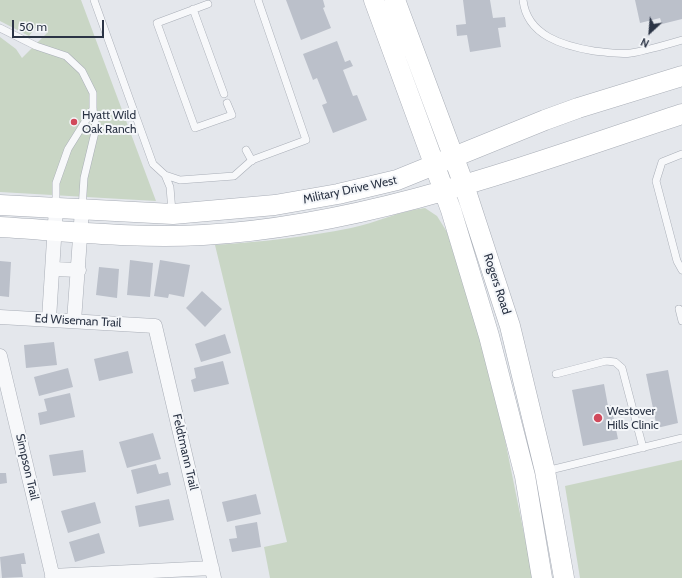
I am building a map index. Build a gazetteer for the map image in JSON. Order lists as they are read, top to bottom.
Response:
{
  "streets": {
    "main road": ["Military Drive West", "Rogers Road"],
    "street": ["Ed Wiseman Trail", "Feldtmann Trail", "Simpson Trail"]
  },
  "crossings": [
    ["Military Drive West", "Rogers Road"],
    ["Ed Wiseman Trail", "Feldtmann Trail"]
  ],
  "places": ["Hyatt Wild Oak Ranch", "Westover Hills Clinic"],
  "scale_bar": "50 m",
  "north": "bottom left"
}
